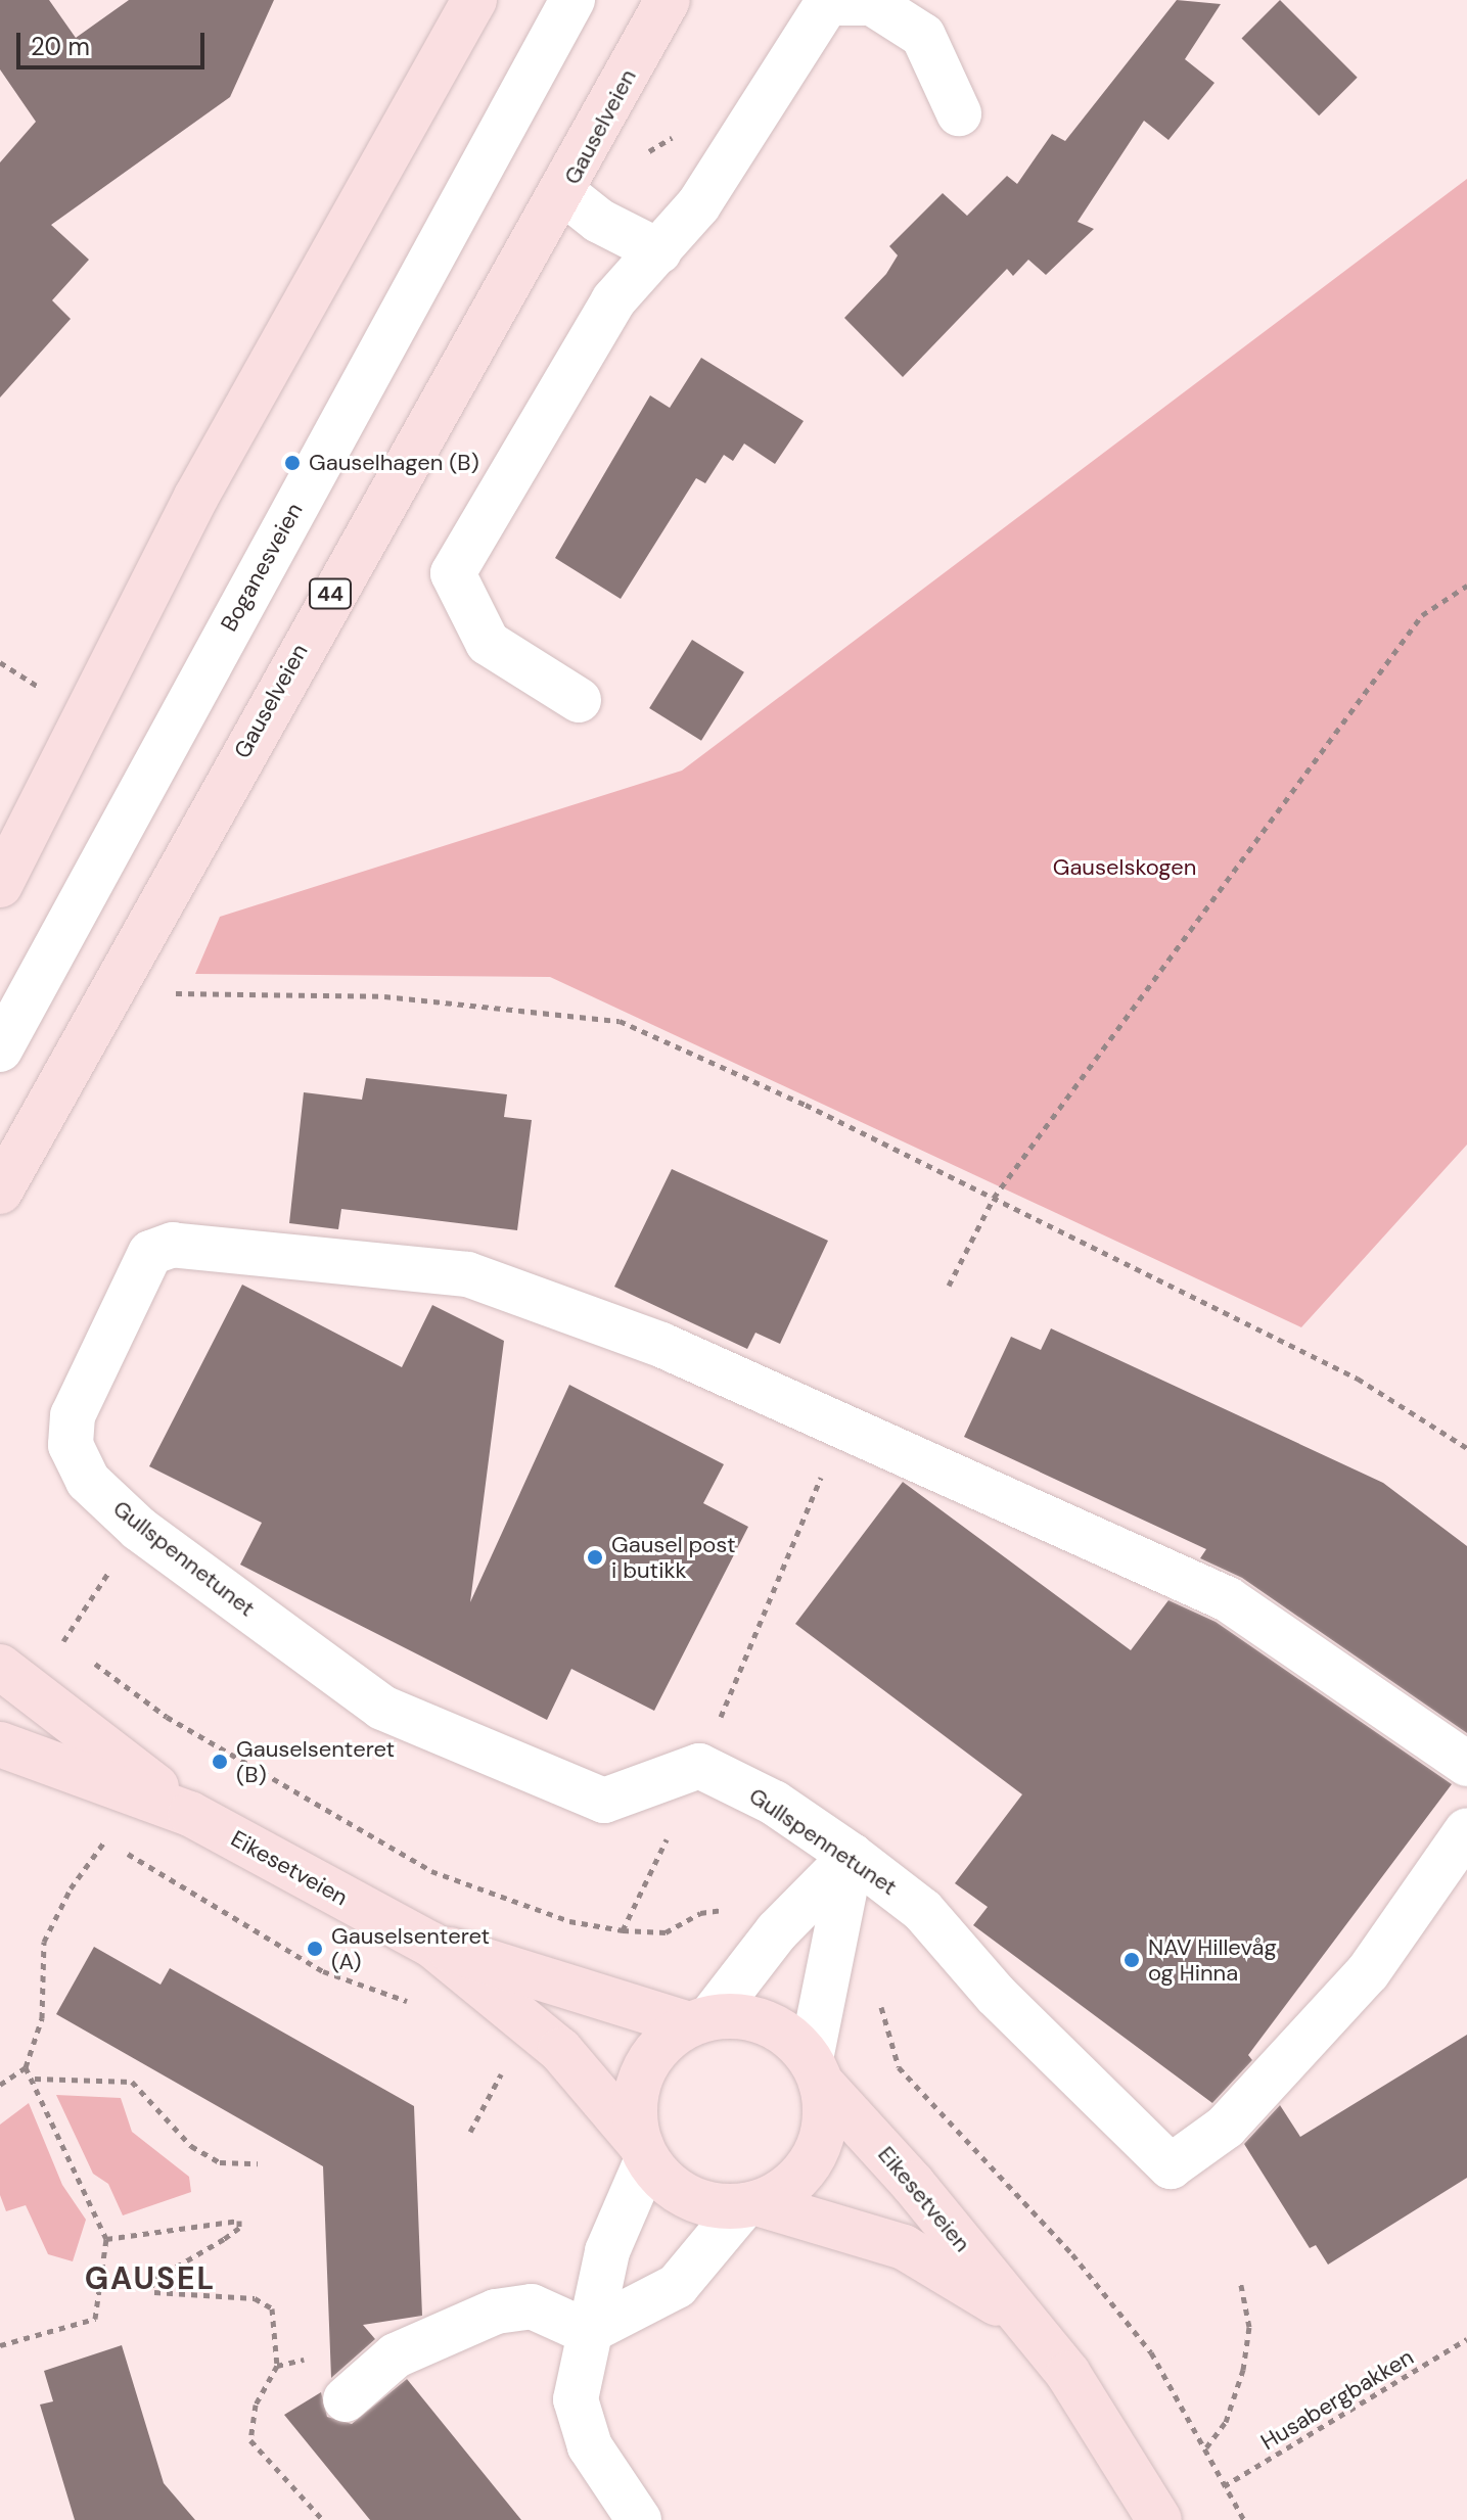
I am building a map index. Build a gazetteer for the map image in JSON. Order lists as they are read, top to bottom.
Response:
{
  "streets": {
    "main road": ["Gauselveien", "44", "Eikesetveien"],
    "street": ["Boganesveien", "Gullspennetunet"],
    "path": ["Husabergbakken"]
  },
  "districts": ["GAUSEL"],
  "parks": ["Gauselskogen"],
  "places": [
    "Gauselhagen (B)",
    "Gausel post i butikk",
    "Gauselsenteret (B)",
    "Gauselsenteret (A)",
    "NAV Hillevåg og Hinna"
  ],
  "scale_bar": "20 m"
}
